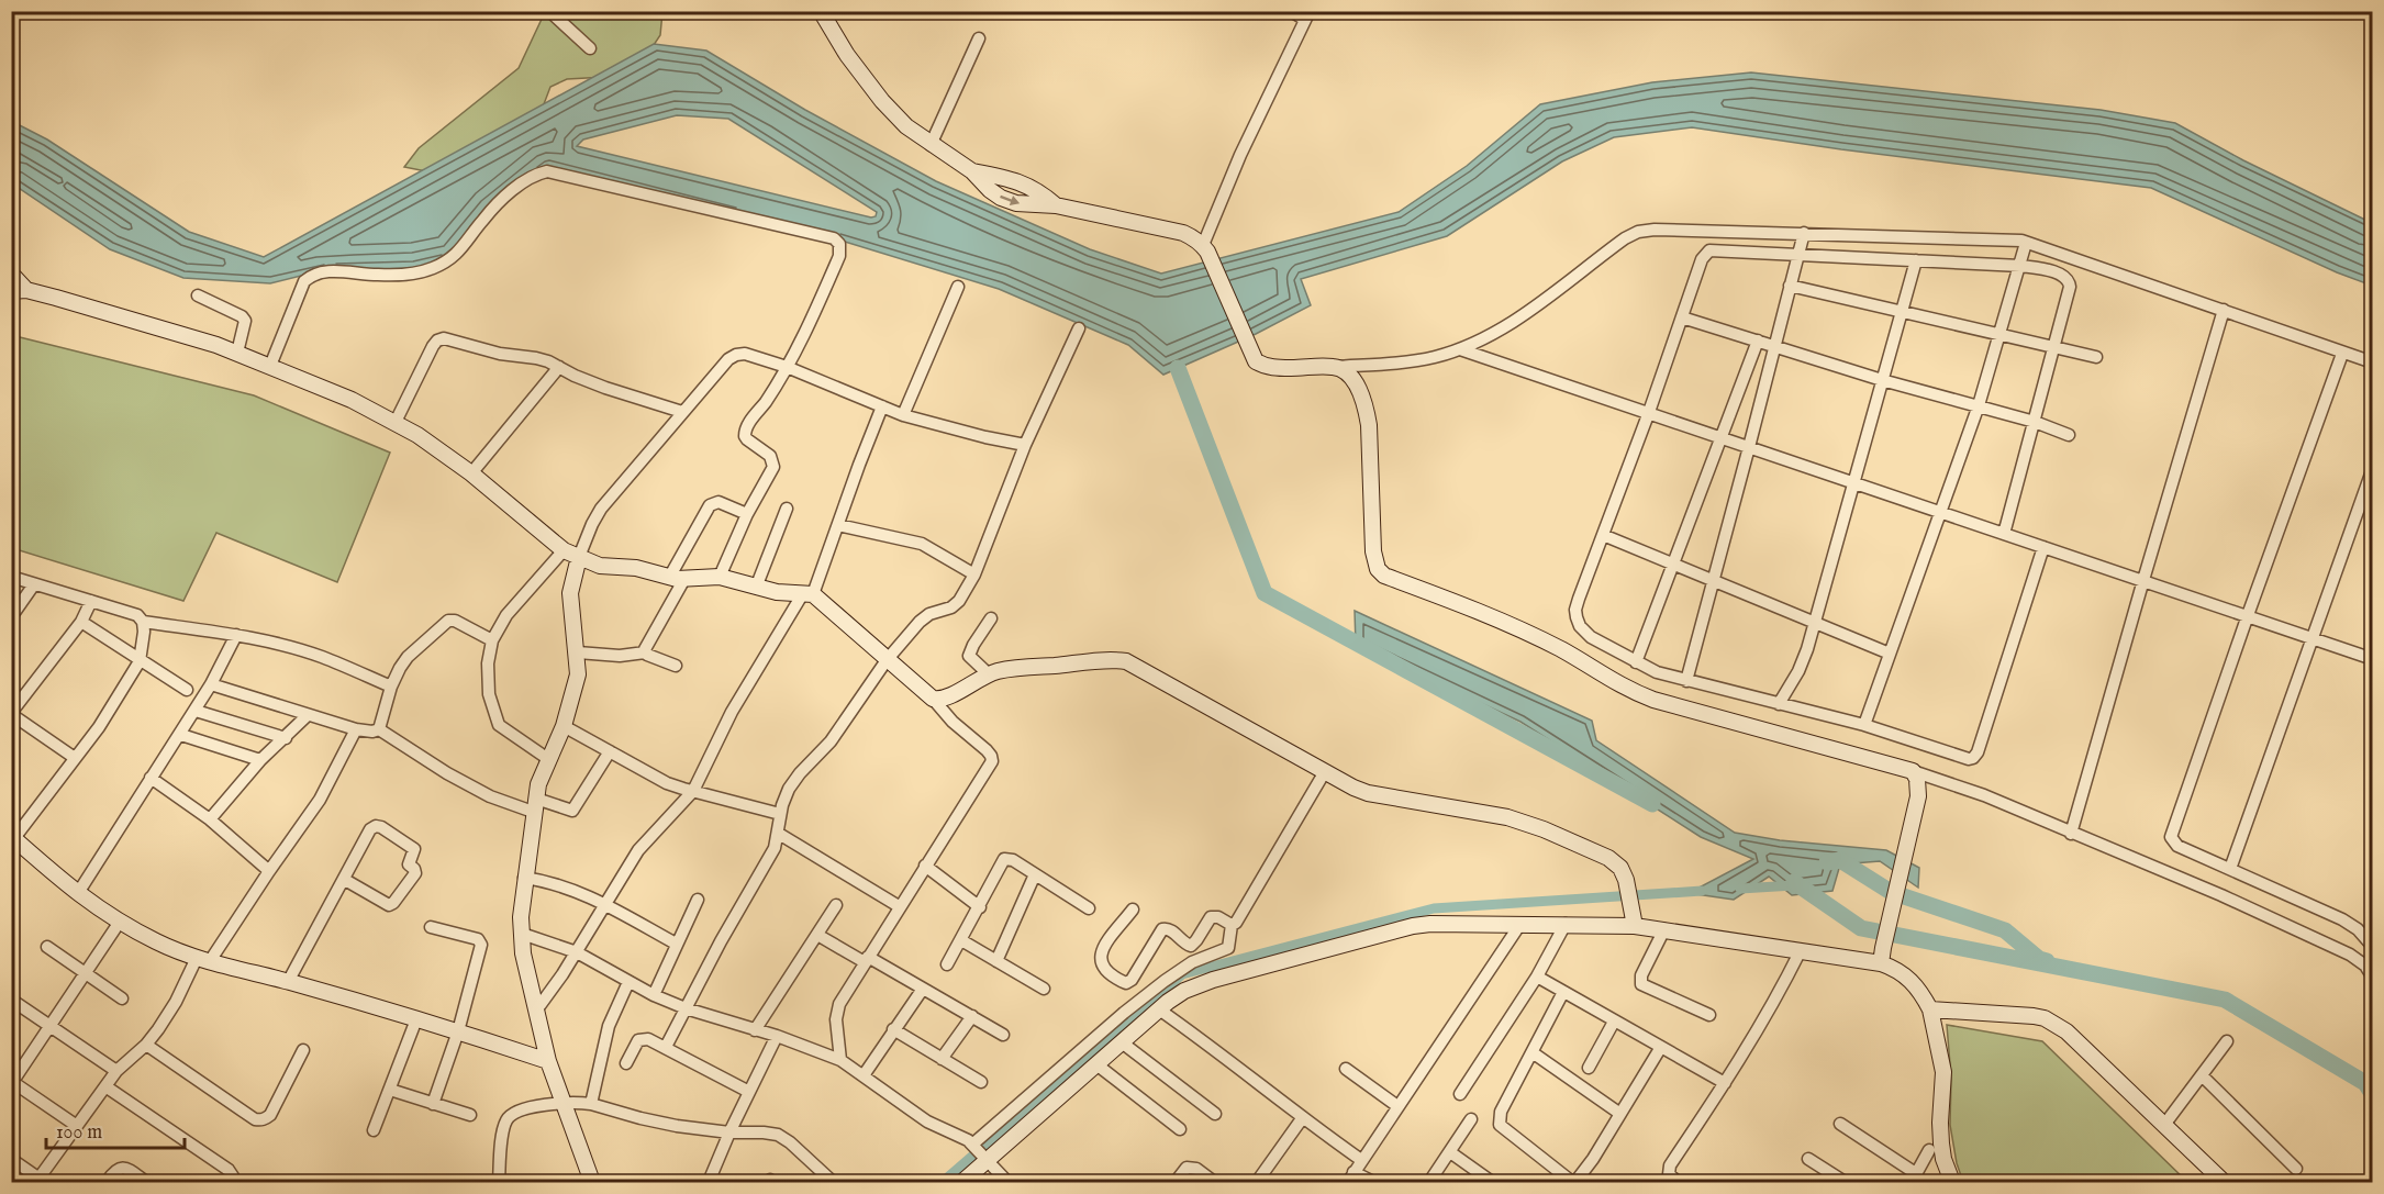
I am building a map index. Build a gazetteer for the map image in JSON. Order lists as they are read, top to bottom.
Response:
{
  "scale_bar": "100 m"
}
